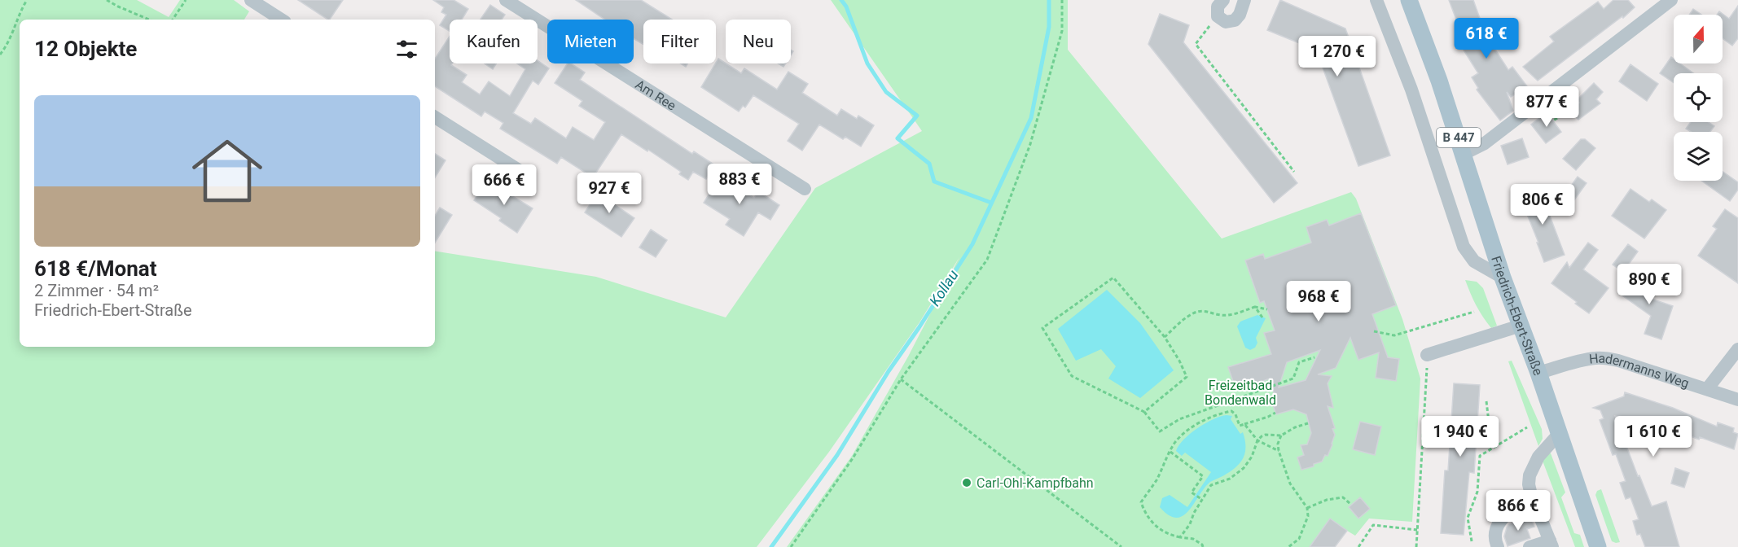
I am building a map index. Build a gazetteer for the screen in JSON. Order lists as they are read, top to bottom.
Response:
{
  "streets": {
    "main road": ["B 447", "Friedrich-Ebert-Straße"],
    "street": ["Am Ree", "Hadermanns Weg"]
  },
  "crossings": [
    ["Friedrich-Ebert-Straße", "Hadermanns Weg"]
  ],
  "water": ["Kollau"],
  "parks": ["Freizeitbad Bondenwald"],
  "places": ["Carl-Ohl-Kampfbahn"],
  "north": "top",
  "page": {
    "price": [
      "618 €",
      "1 270 €",
      "877 €",
      "883 €",
      "666 €",
      "927 €",
      "806 €",
      "890 €",
      "968 €",
      "1 940 €",
      "1 610 €",
      "866 €"
    ],
    "chip": [
      "Kaufen",
      "Mieten",
      "Filter",
      "Neu"
    ],
    "heading": "12 Objekte",
    "list": [
      {
        "name": "618 €/Monat",
        "note": "2 Zimmer · 54 m² · Friedrich-Ebert-Straße"
      }
    ]
  }
}
